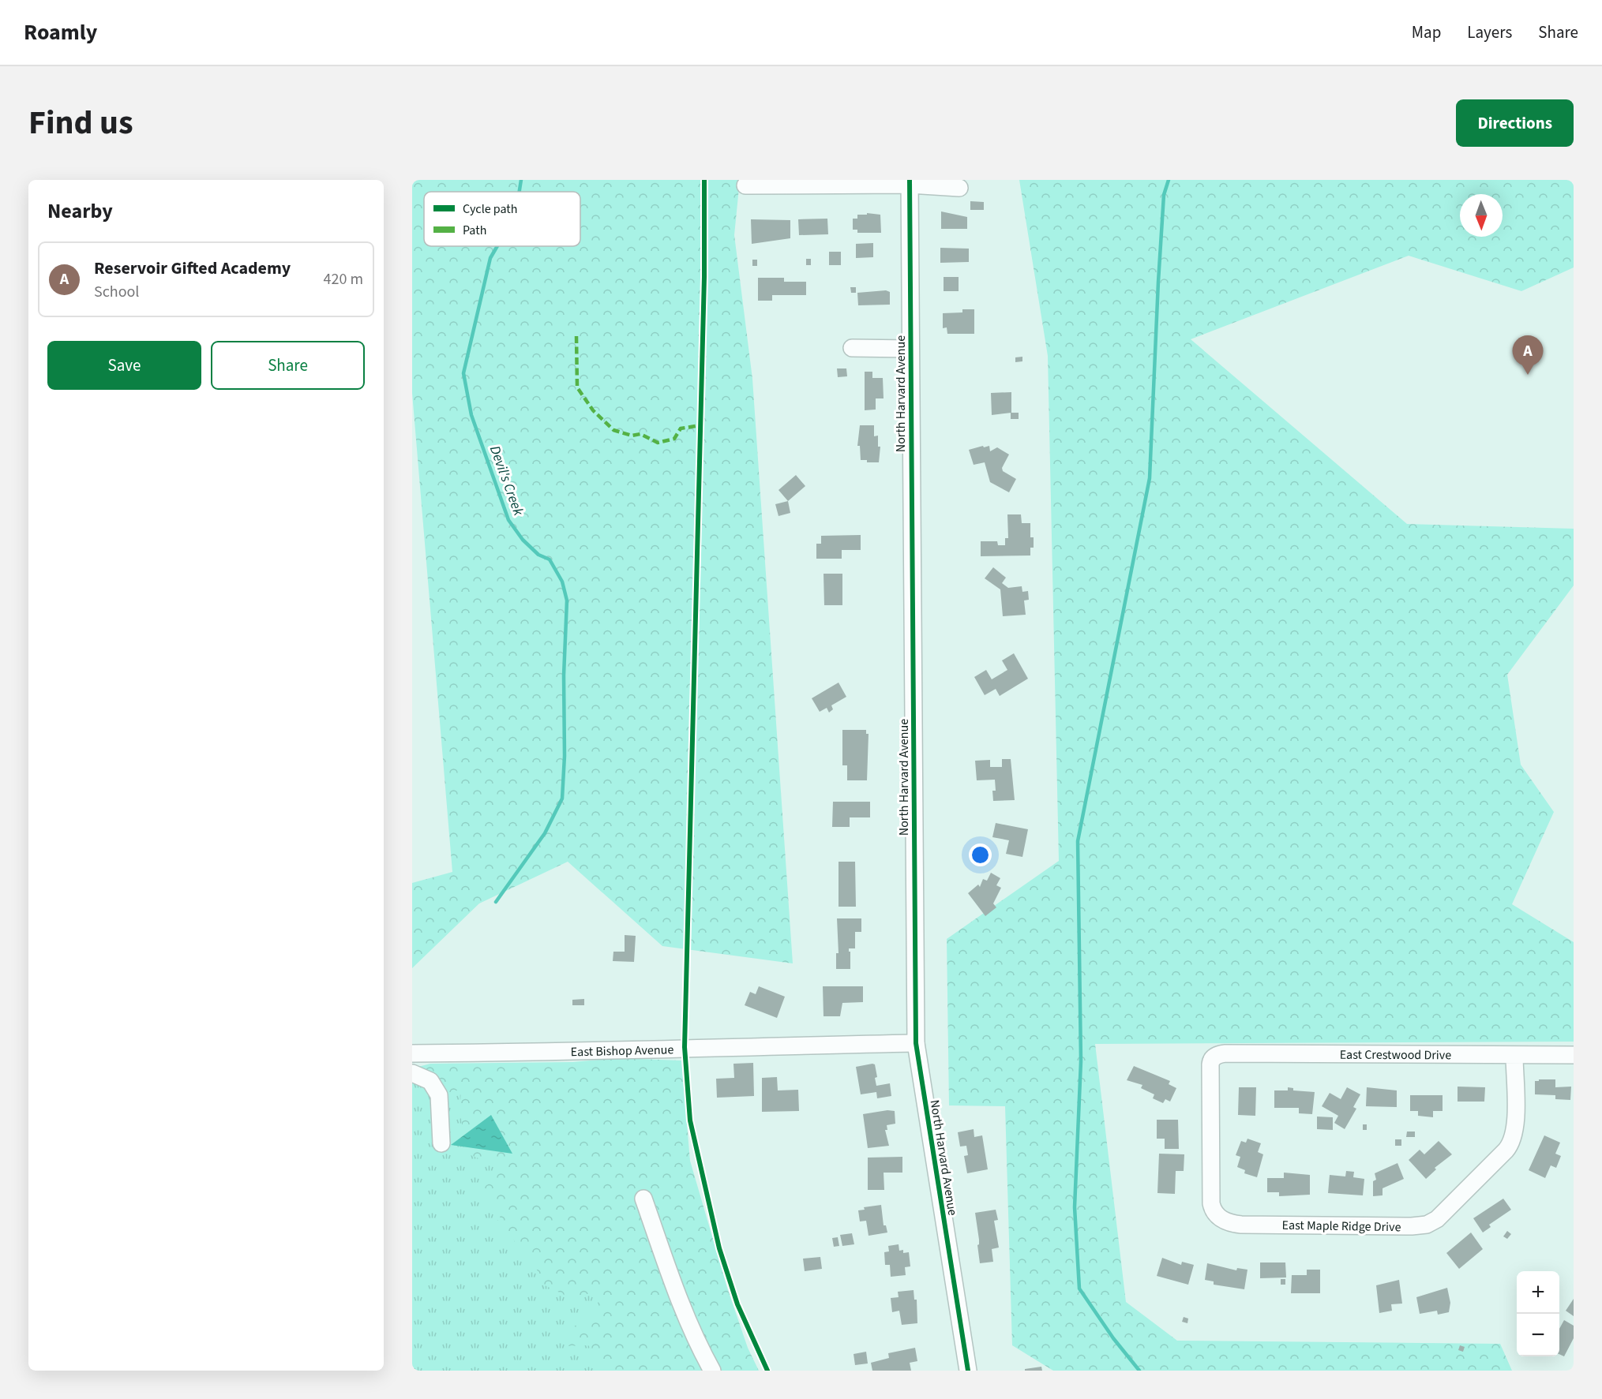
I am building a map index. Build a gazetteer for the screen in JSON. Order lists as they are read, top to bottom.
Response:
{
  "streets": {
    "street": [
      "North Harvard Avenue",
      "East Bishop Avenue",
      "East Crestwood Drive",
      "East Maple Ridge Drive"
    ]
  },
  "crossings": [
    ["North Harvard Avenue", "East Bishop Avenue"],
    ["East Crestwood Drive", "East Maple Ridge Drive"]
  ],
  "water": ["Devil's Creek"],
  "legend": ["Cycle path", "Path"],
  "north": "bottom",
  "page": {
    "header": "Roamly",
    "nav": ["Map", "Layers", "Share"],
    "title": "Find us",
    "buttons": [
      "Directions",
      ["Save", "Share"]
    ],
    "heading": "Nearby",
    "list": [
      {
        "mark": "A",
        "name": "Reservoir Gifted Academy",
        "note": "School",
        "value": "420 m"
      }
    ],
    "pins": "A",
    "map_buttons": ["+", "−"]
  }
}
